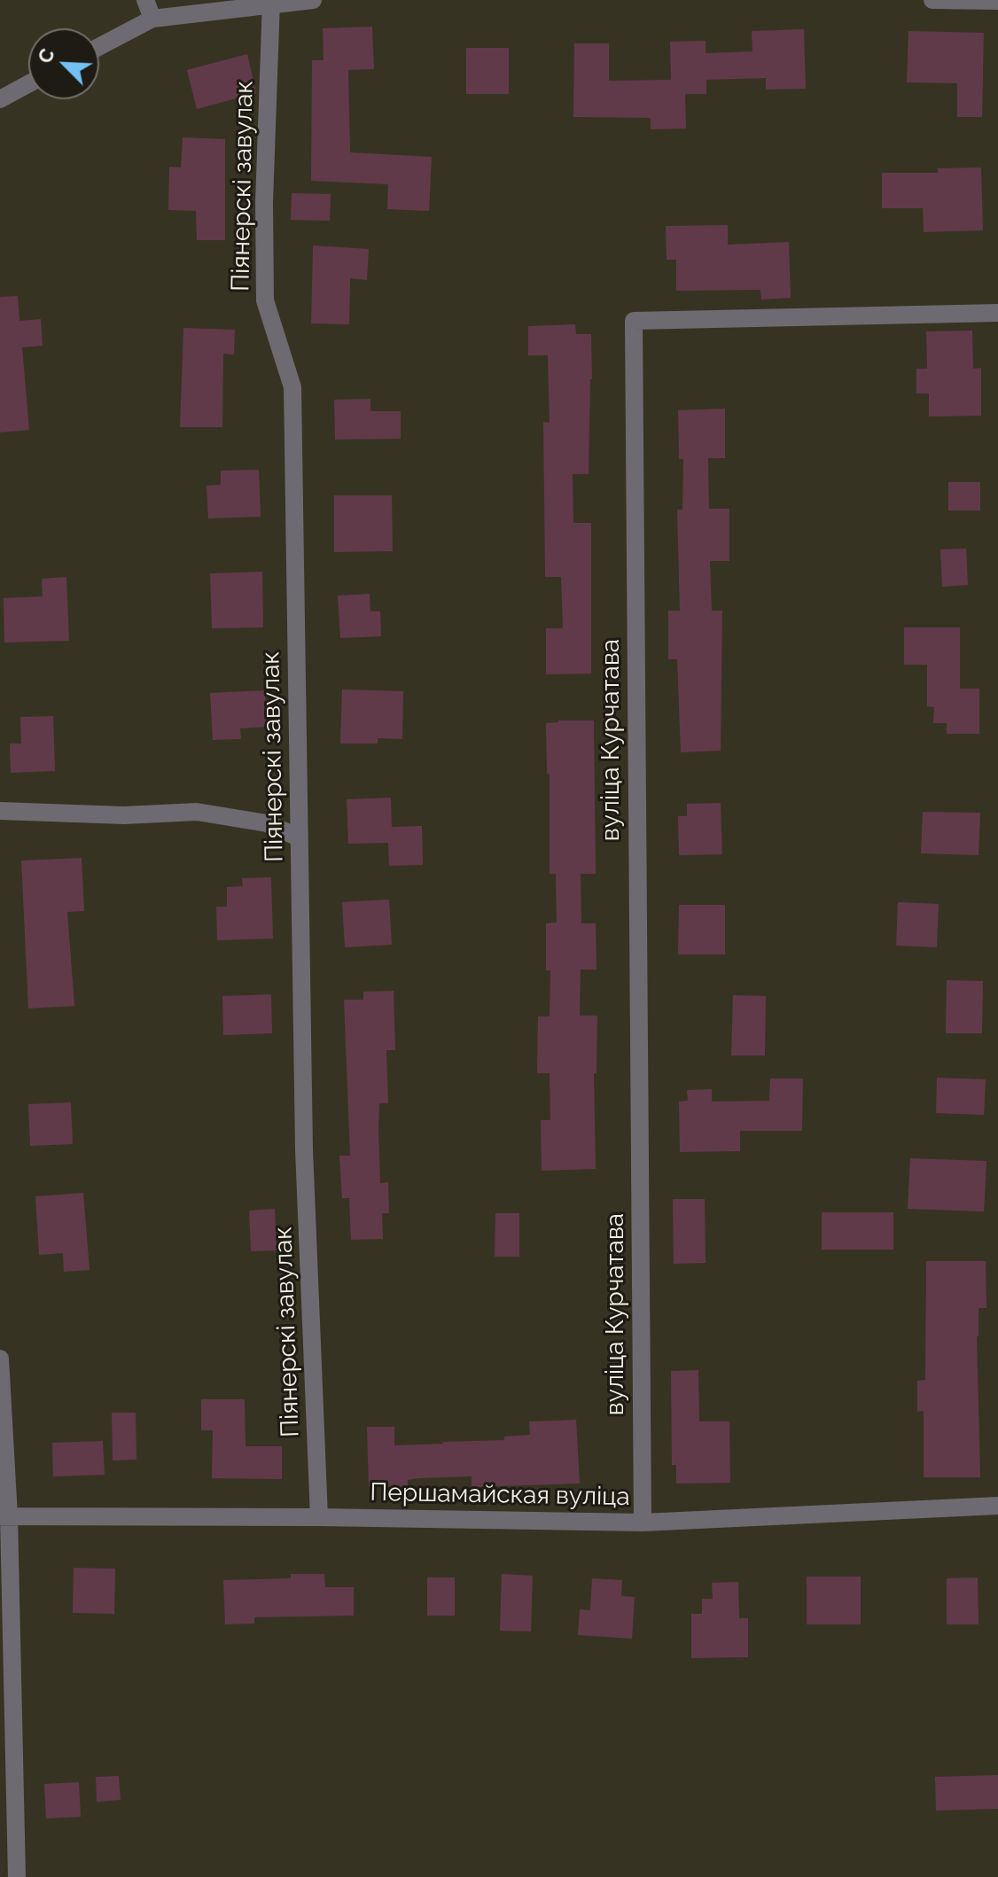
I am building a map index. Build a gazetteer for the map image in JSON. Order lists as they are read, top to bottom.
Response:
{
  "streets": {
    "street": ["Піянерскі завулак", "вуліца Курчатава", "Першамайская вуліца"]
  },
  "crossings": [
    ["Піянерскі завулак", "Першамайская вуліца"],
    ["вуліца Курчатава", "Першамайская вуліца"]
  ],
  "north": "top left"
}
